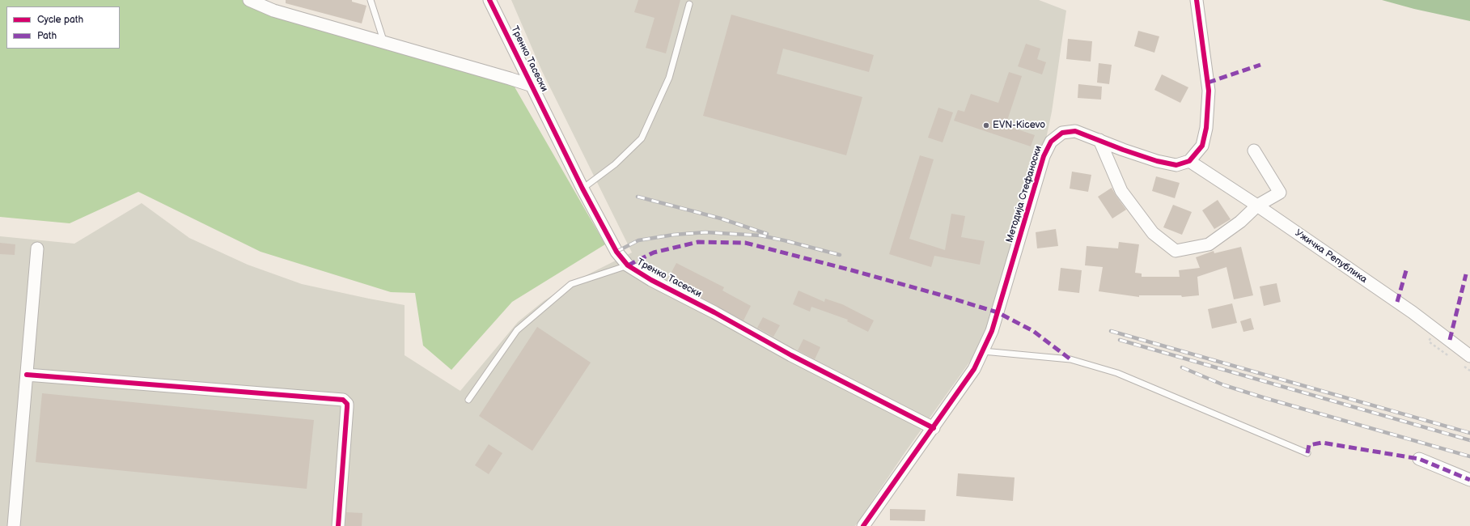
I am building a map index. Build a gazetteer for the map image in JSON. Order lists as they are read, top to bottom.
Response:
{
  "streets": {
    "street": ["Тренко Тасески", "Методија Стефаноски", "Ужичка Република"]
  },
  "crossings": [
    ["Тренко Тасески", "Методија Стефаноски"],
    ["Методија Стефаноски", "Ужичка Република"]
  ],
  "places": ["EVN-Kicevo"],
  "legend": ["Cycle path", "Path"]
}
